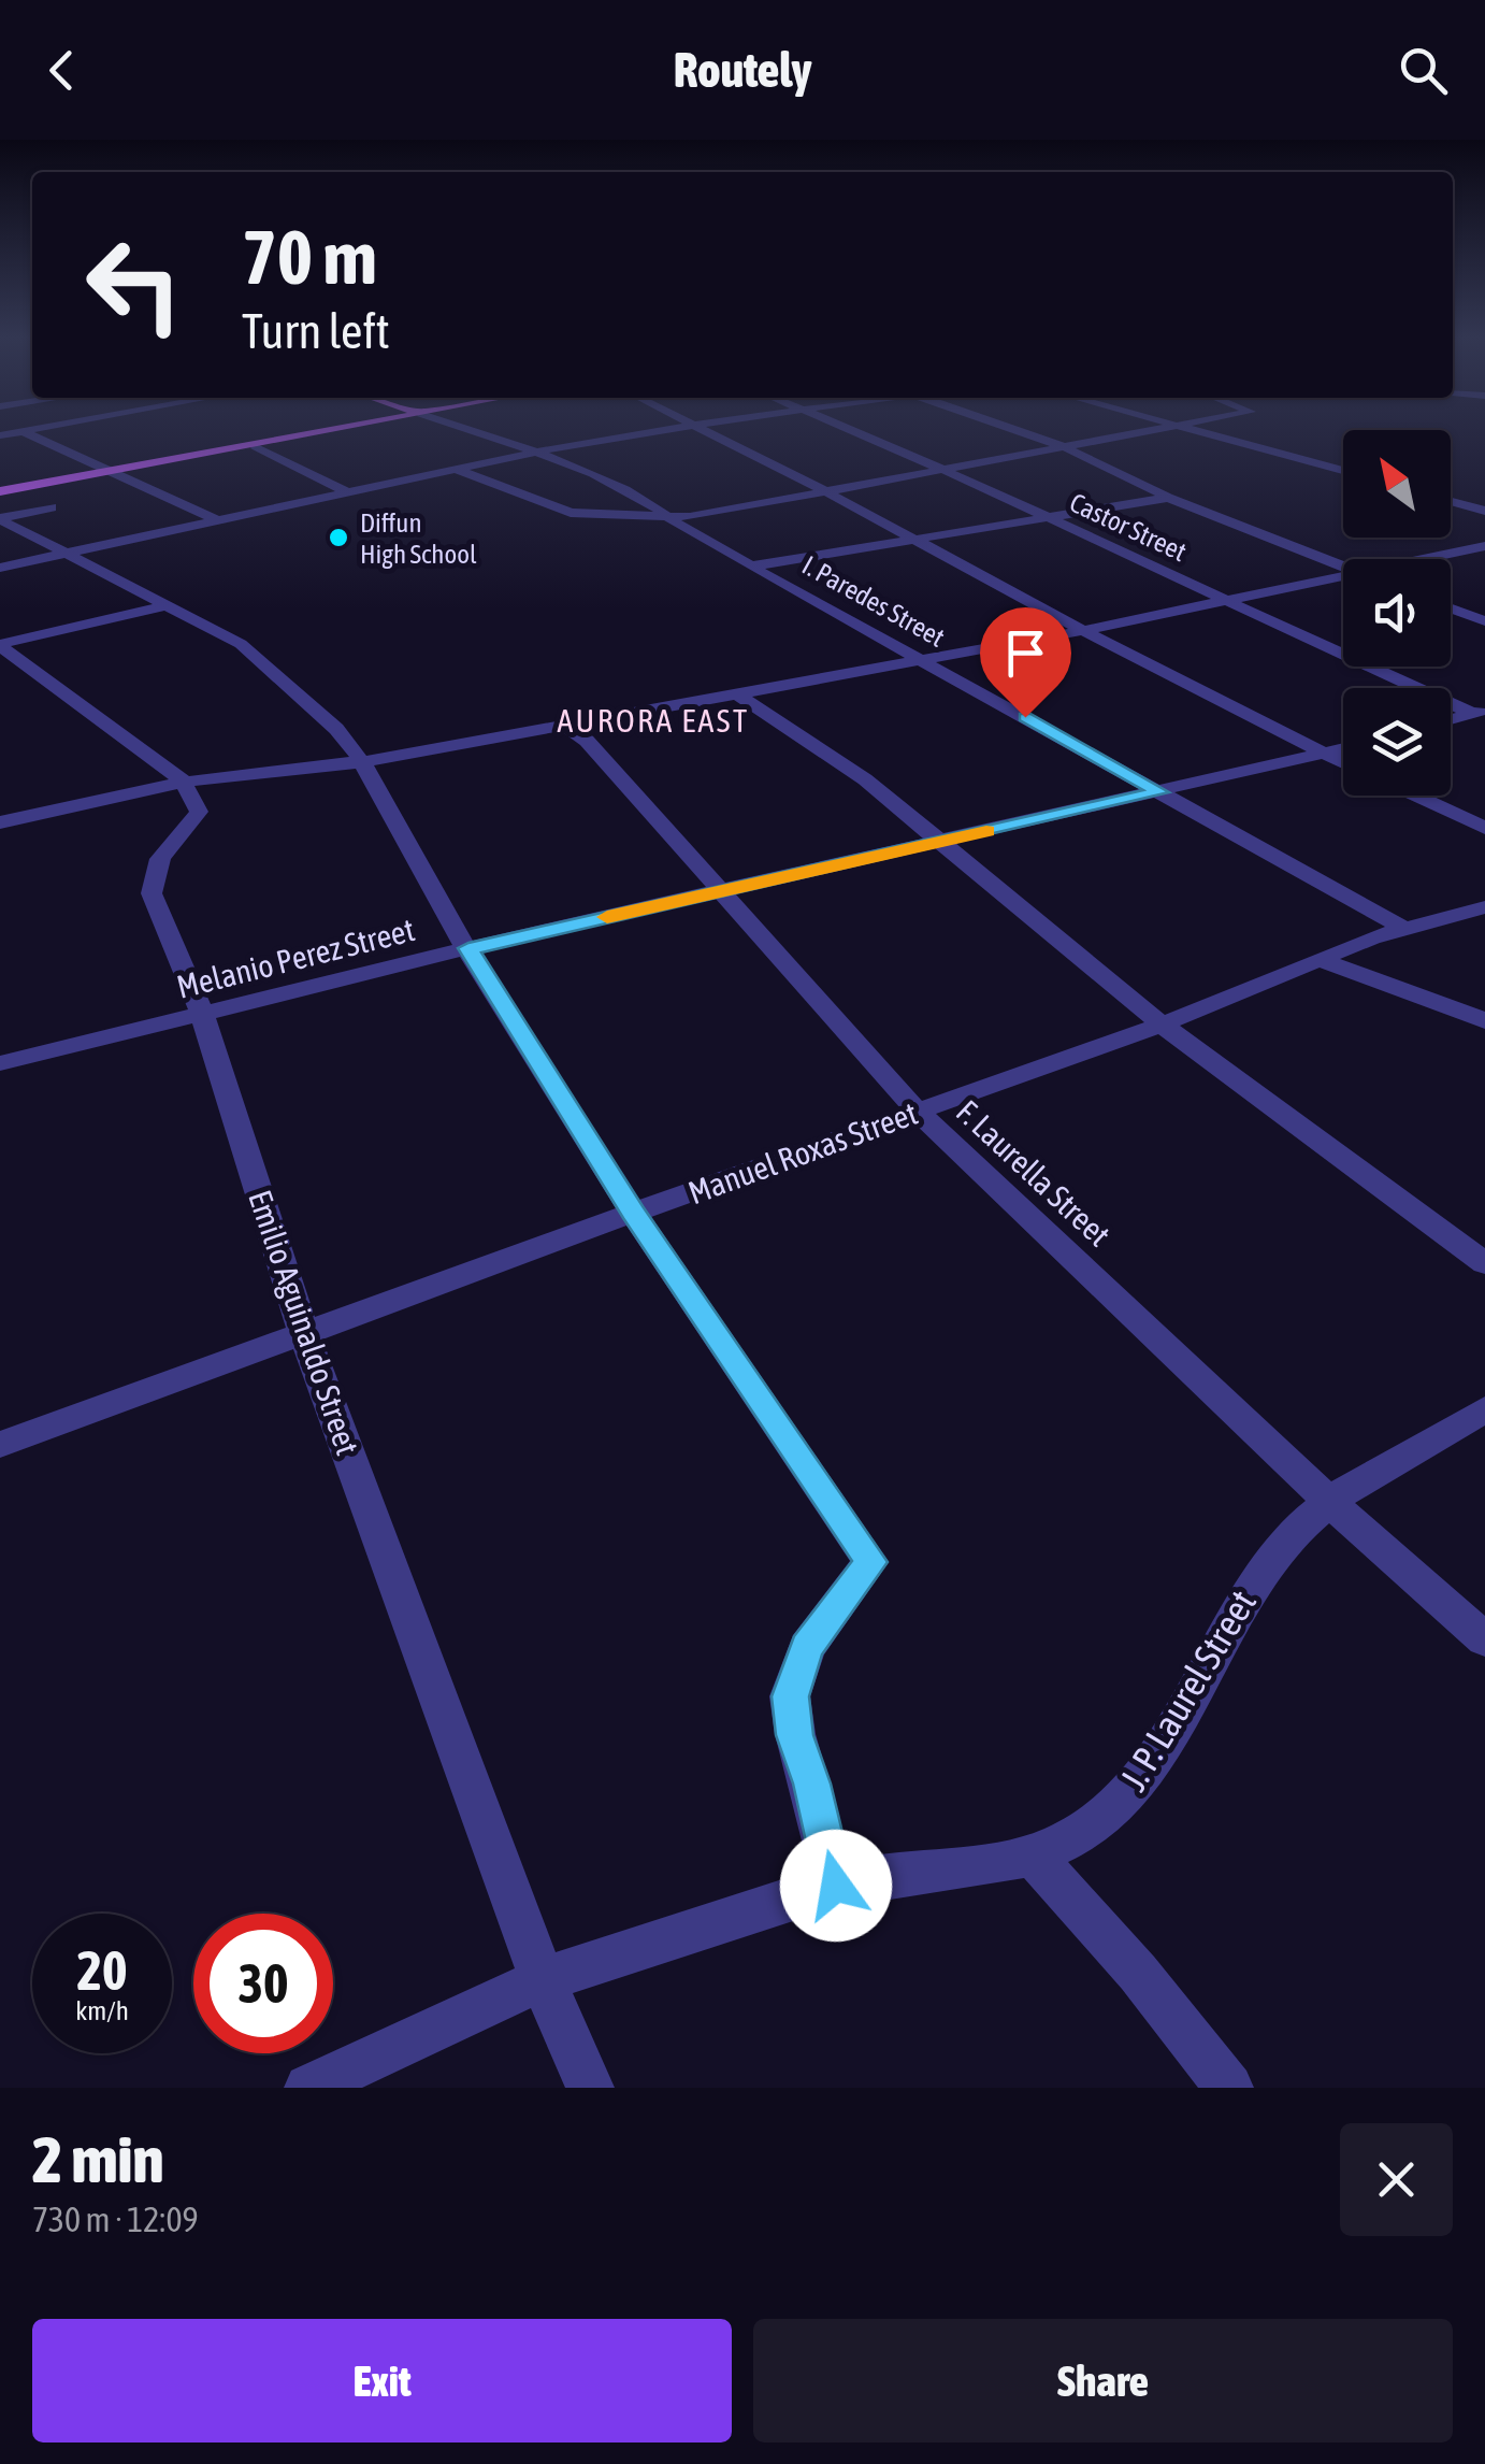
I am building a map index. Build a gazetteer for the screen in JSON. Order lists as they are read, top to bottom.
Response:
{
  "streets": {
    "street": [
      "Castor Street",
      "I. Paredes Street",
      "Melanio Perez Street",
      "Manuel Roxas Street",
      "F. Laurella Street",
      "Emilio Aguinaldo Street",
      "J. P. Laurel Street"
    ]
  },
  "crossings": [
    ["I. Paredes Street", "Melanio Perez Street"],
    ["I. Paredes Street", "Manuel Roxas Street"],
    ["Melanio Perez Street", "F. Laurella Street"],
    ["Melanio Perez Street", "Emilio Aguinaldo Street"],
    ["Manuel Roxas Street", "F. Laurella Street"],
    ["Manuel Roxas Street", "Emilio Aguinaldo Street"],
    ["F. Laurella Street", "J. P. Laurel Street"],
    ["Emilio Aguinaldo Street", "J. P. Laurel Street"]
  ],
  "districts": ["AURORA EAST"],
  "places": ["Diffun High School"],
  "north": "top left",
  "page": {
    "header": "Routely",
    "turn": ["70 m", "Turn left"],
    "speed": "20 km/h",
    "limit": "30",
    "heading": ["2 min", "730 m · 12:09"],
    "buttons": ["Exit", "Share"]
  }
}
